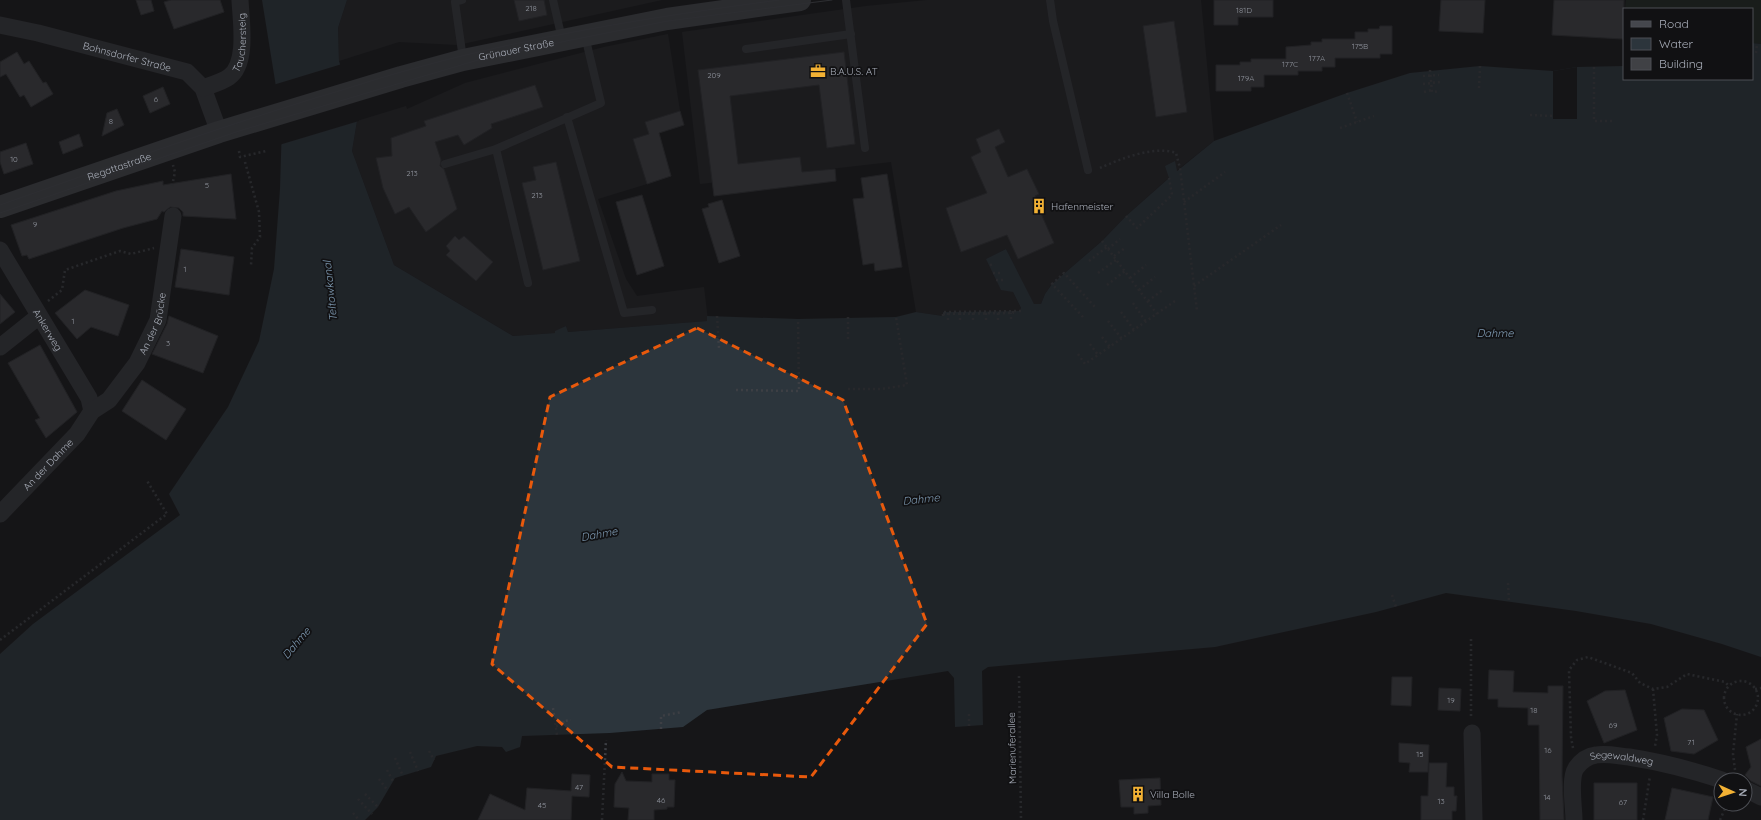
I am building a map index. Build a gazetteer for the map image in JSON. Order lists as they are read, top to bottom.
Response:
{
  "streets": {
    "main road": ["Grünauer Straße", "Regattastraße"],
    "street": [
      "Tauchersteig",
      "Bohnsdorfer Straße",
      "An der Brücke",
      "Ankerweg",
      "An der Dahme",
      "Segewaldweg"
    ],
    "path": ["Marienuferallee"]
  },
  "crossings": [
    ["Tauchersteig", "Bohnsdorfer Straße"],
    ["Grünauer Straße", "Bohnsdorfer Straße"],
    ["Grünauer Straße", "Regattastraße"],
    ["Bohnsdorfer Straße", "Regattastraße"],
    ["An der Brücke", "Ankerweg"],
    ["An der Brücke", "An der Dahme"],
    ["Ankerweg", "An der Dahme"]
  ],
  "water": ["Teltowkanal", "Dahme"],
  "places": {
    "office": ["B.A.U.S. AT"],
    "building": ["Hafenmeister", "Villa Bolle"]
  },
  "house_numbers": [
    "218",
    "181D",
    "175B",
    "177A",
    "177C",
    "209",
    "179A",
    "6",
    "8",
    "10",
    "213",
    "5",
    "213",
    "9",
    "1",
    "1",
    "3",
    "19",
    "18",
    "69",
    "71",
    "16",
    "15",
    "47",
    "14",
    "46",
    "13",
    "67",
    "45"
  ],
  "legend": ["Road", "Water", "Building"],
  "north": "right"
}
